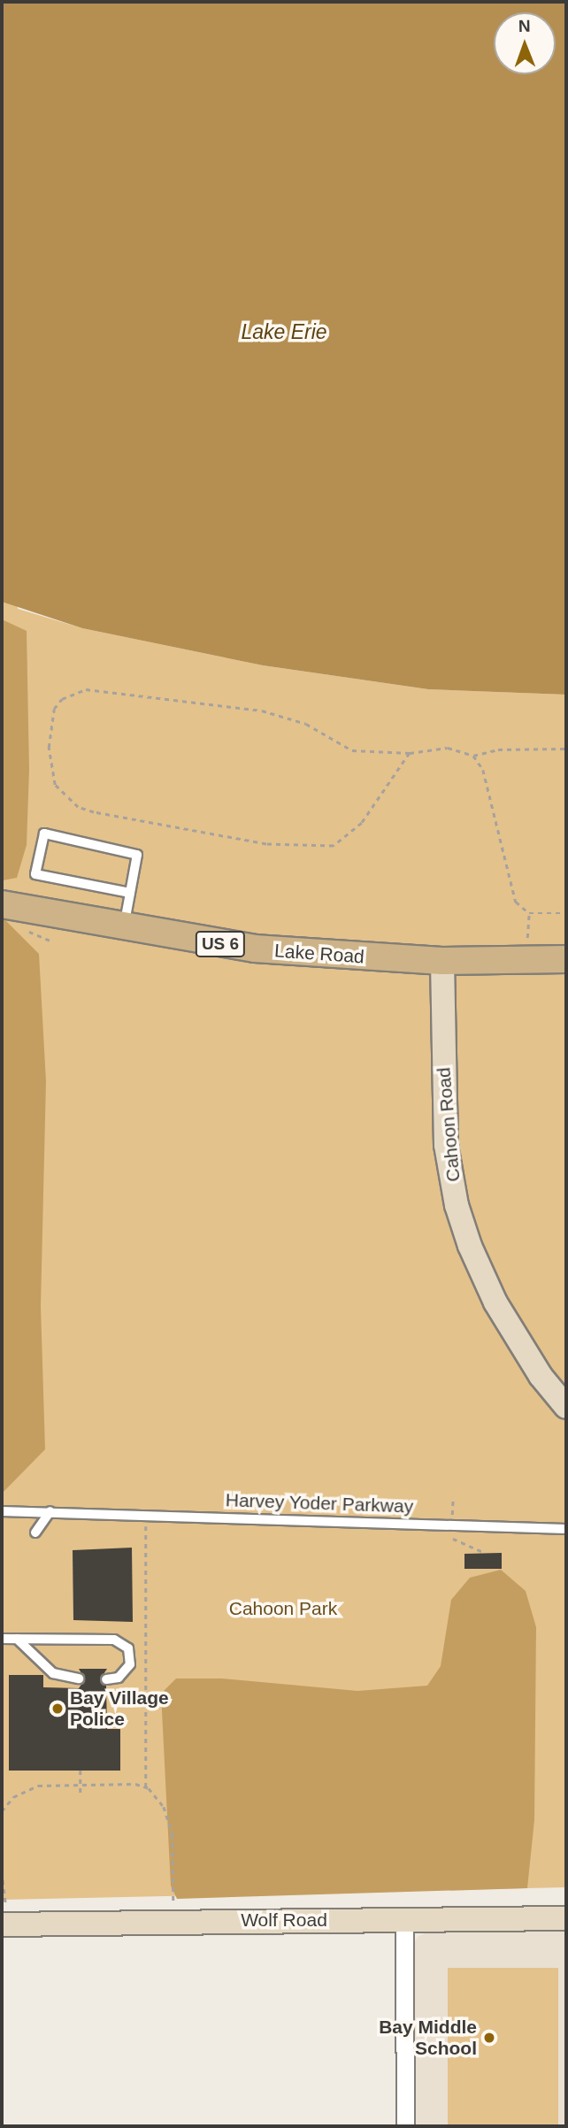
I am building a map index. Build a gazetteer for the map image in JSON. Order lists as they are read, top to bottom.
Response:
{
  "streets": {
    "main road": ["US 6", "Lake Road"],
    "street": ["Cahoon Road", "Wolf Road"],
    "lane": ["Harvey Yoder Parkway"]
  },
  "crossings": [
    ["Lake Road", "Cahoon Road"]
  ],
  "water": ["Lake Erie"],
  "parks": ["Cahoon Park"],
  "places": ["Bay Village Police", "Bay Middle School"],
  "north": "top"
}
